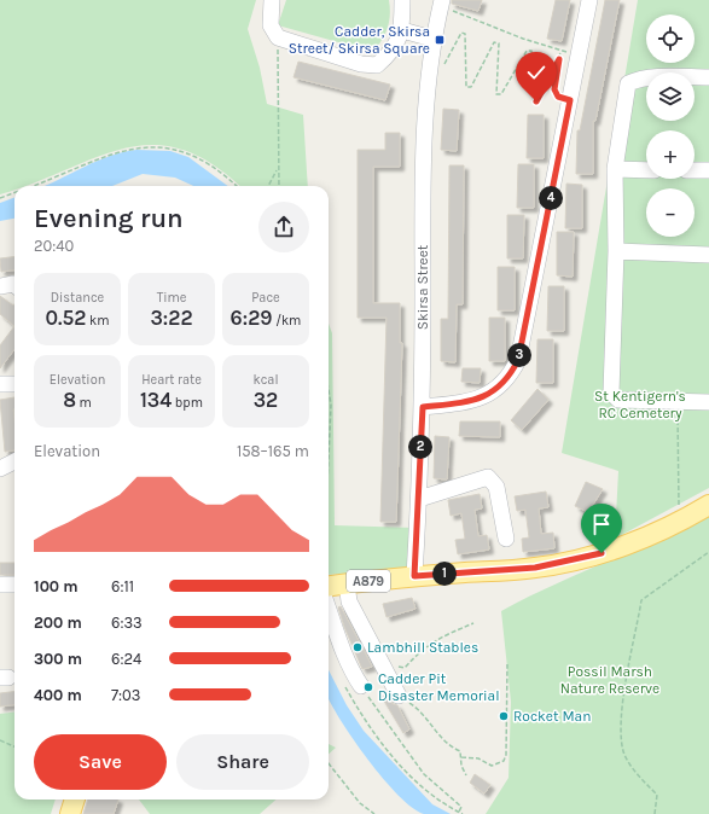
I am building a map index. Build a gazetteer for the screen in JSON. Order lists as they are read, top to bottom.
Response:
{
  "streets": {
    "main road": ["A879"],
    "street": ["Skirsa Street"]
  },
  "crossings": [
    ["Skirsa Street", "A879"]
  ],
  "parks": ["St Kentigern's RC Cemetery", "Possil Marsh Nature Reserve"],
  "places": {
    "transit": ["Cadder, Skirsa Street/ Skirsa Square"],
    "other": ["Lambhill Stables", "Cadder Pit Disaster Memorial", "Rocket Man"]
  },
  "page": {
    "map_buttons": ["+", "−"],
    "pins": [
      "4",
      "3",
      "2",
      "1"
    ],
    "heading": ["Evening run", "20:40"],
    "stats": [
      ["Distance", "0.52 km"],
      ["Time", "3:22"],
      ["Pace", "6:29 /km"],
      ["Elevation", "8 m"],
      ["Heart rate", "134 bpm"],
      ["kcal", "32"]
    ],
    "chart": ["Elevation", "158–165 m"],
    "list": [
      {
        "name": "100 m",
        "note": "6:11"
      },
      {
        "name": "200 m",
        "note": "6:33"
      },
      {
        "name": "300 m",
        "note": "6:24"
      },
      {
        "name": "400 m",
        "note": "7:03"
      }
    ],
    "buttons": ["Save", "Share"]
  }
}
